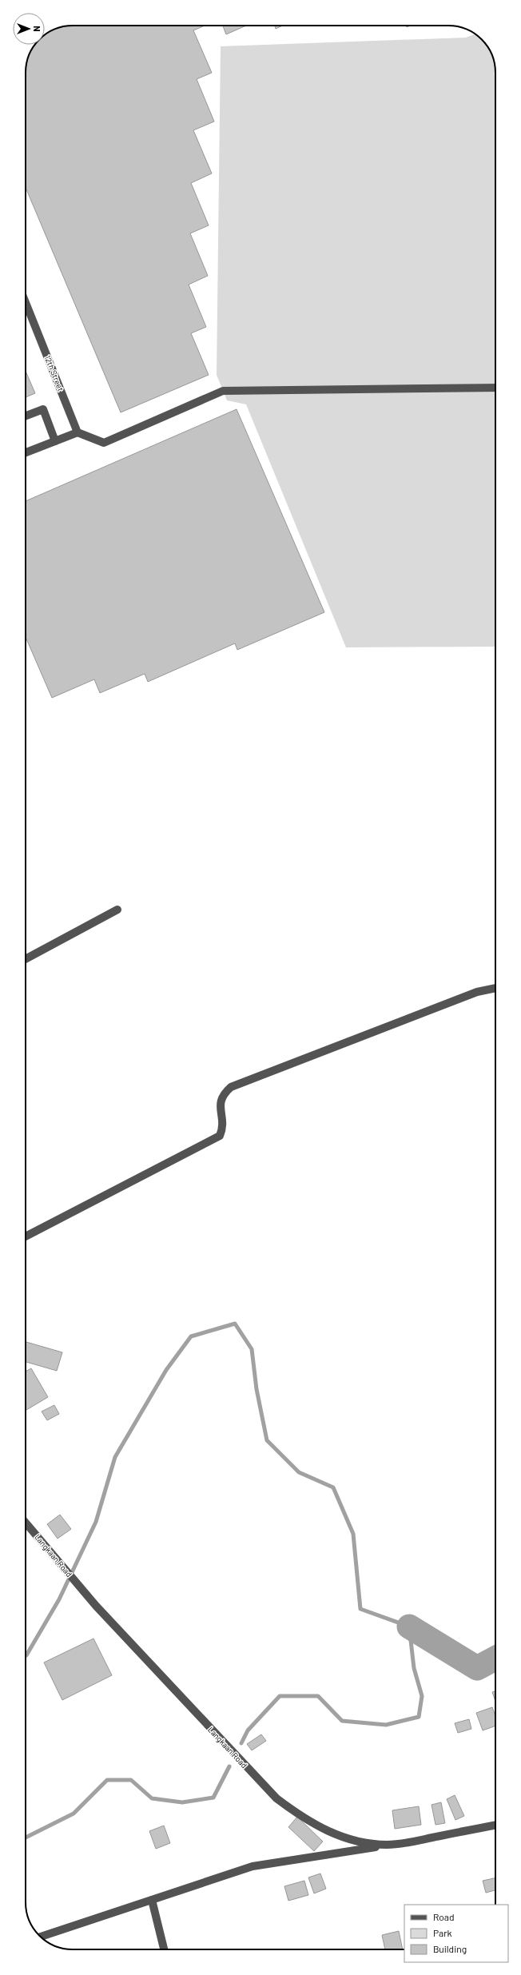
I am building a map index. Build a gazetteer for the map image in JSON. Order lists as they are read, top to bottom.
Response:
{
  "streets": {
    "street": ["12th Street", "Langkaan Road"]
  },
  "legend": ["Road", "Park", "Building"],
  "north": "right"
}
